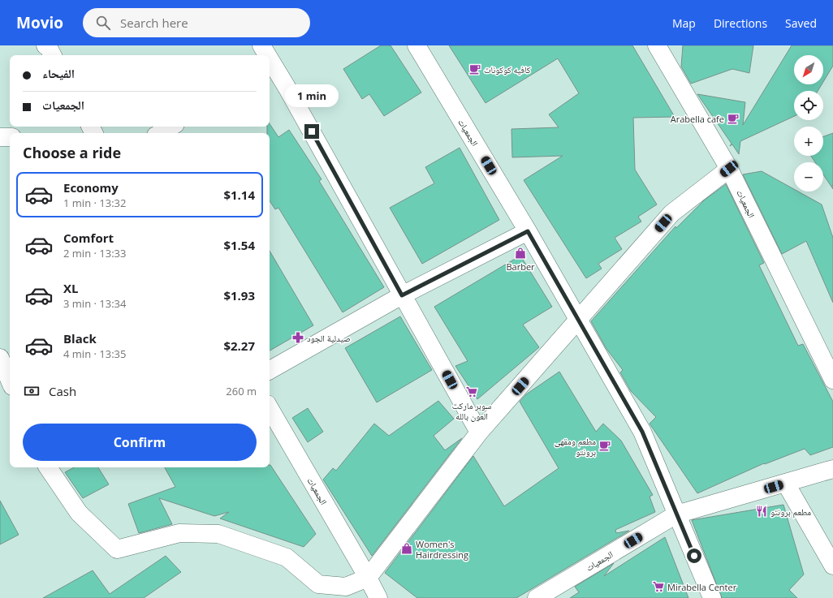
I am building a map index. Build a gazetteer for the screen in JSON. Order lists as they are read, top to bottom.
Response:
{
  "streets": {
    "street": ["الجمعيات"]
  },
  "places": {
    "cafe": ["كافيه كوكونات", "Arabella cafe", "مطعم ومقهى برونتو"],
    "shop": ["Barber", "Women's Hairdressing"],
    "pharmacy": ["صيدلية الجود"],
    "supermarket": ["سوبر ماركت العون بالله", "Mirabella Center"],
    "restaurant": ["مطعم برونتو"]
  },
  "north": "bottom left",
  "page": {
    "header": "Movio",
    "search": "Search here",
    "nav": ["Map", "Directions", "Saved"],
    "map_buttons": ["+", "−"],
    "banner": ["الفيحاء", "الجمعيات"],
    "bubble": "1 min",
    "heading": "Choose a ride",
    "list": [
      {
        "name": "Economy",
        "note": "1 min · 13:32",
        "value": "$1.14"
      },
      {
        "name": "Comfort",
        "note": "2 min · 13:33",
        "value": "$1.54"
      },
      {
        "name": "XL",
        "note": "3 min · 13:34",
        "value": "$1.93"
      },
      {
        "name": "Black",
        "note": "4 min · 13:35",
        "value": "$2.27"
      }
    ],
    "pay": ["Cash", "260 m"],
    "buttons": "Confirm"
  }
}
